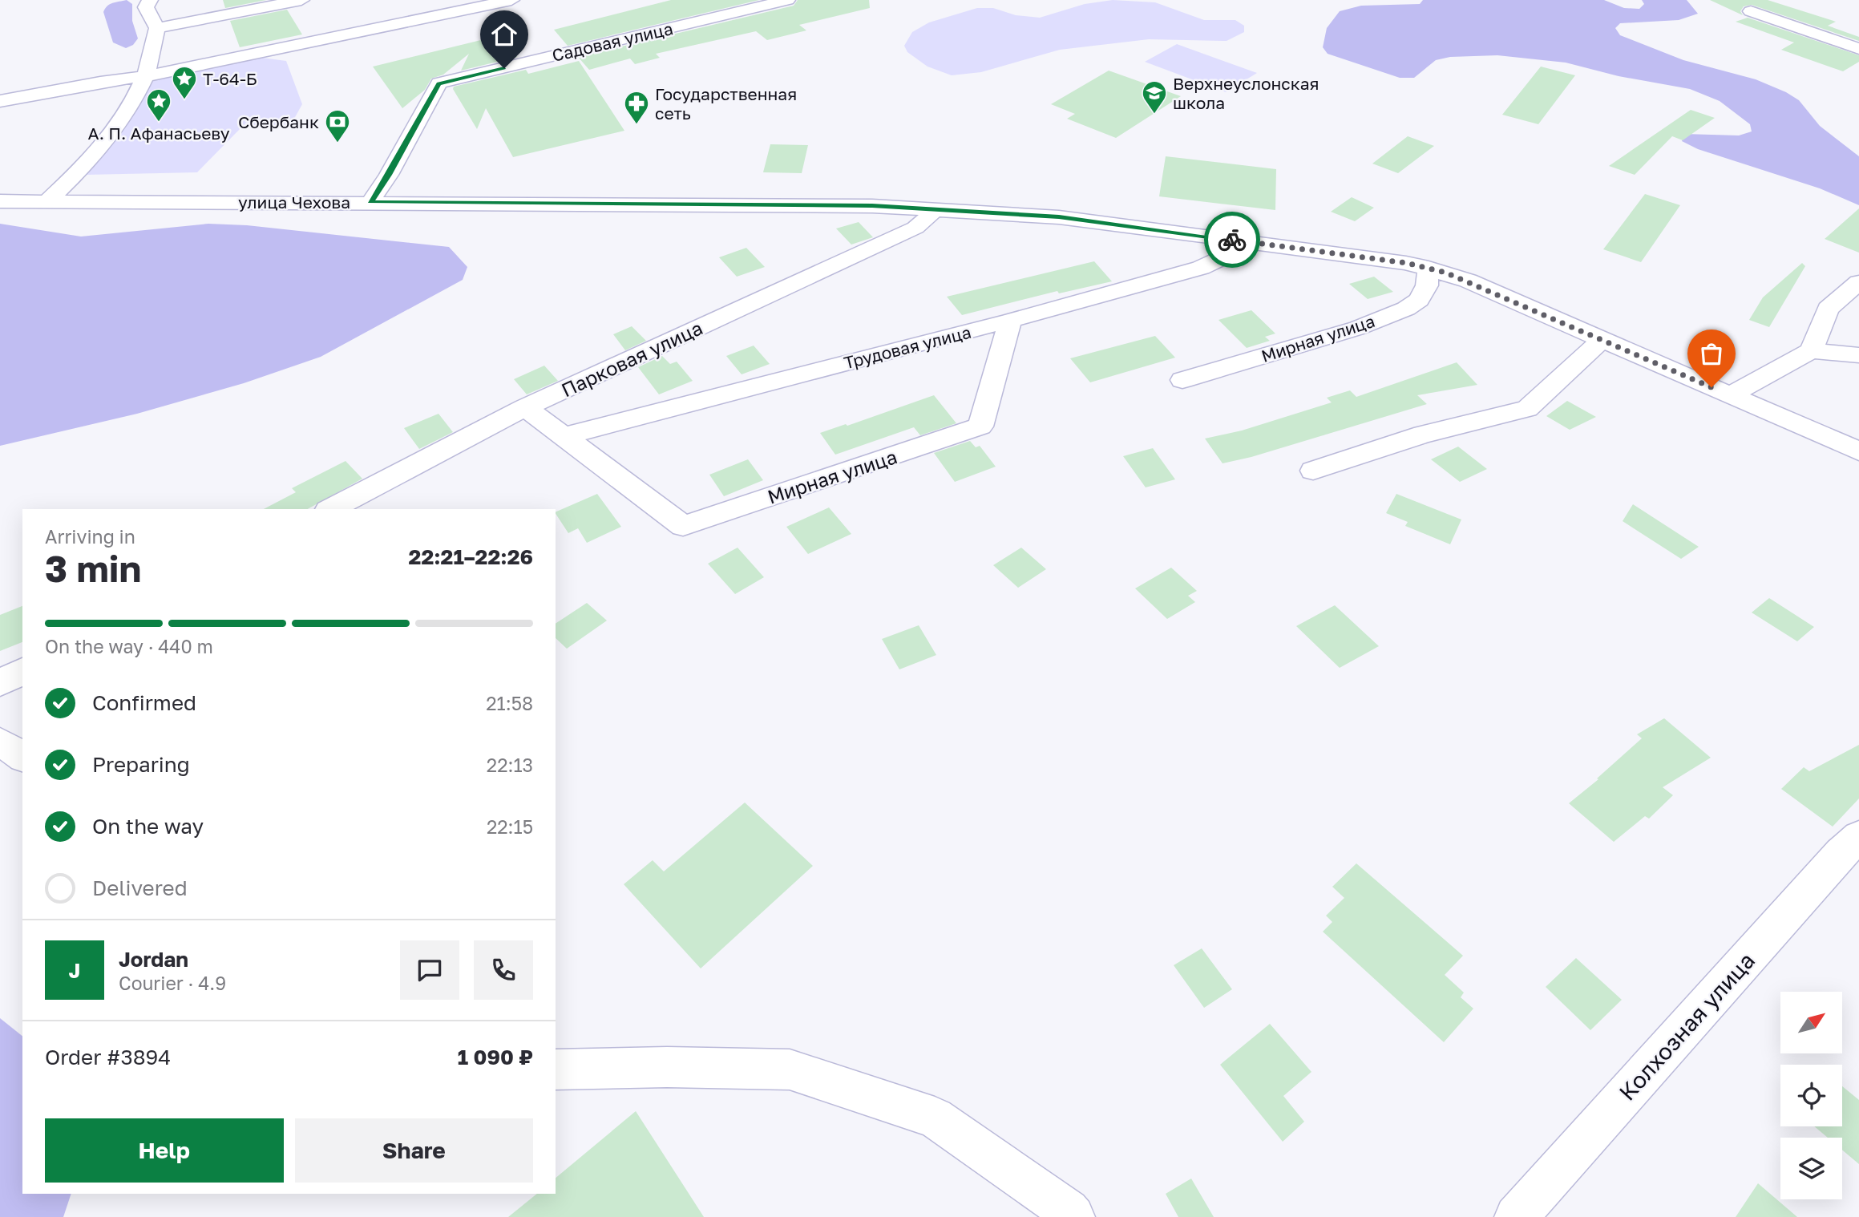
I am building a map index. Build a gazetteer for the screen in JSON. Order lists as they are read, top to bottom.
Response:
{
  "streets": {
    "street": [
      "Садовая улица",
      "улица Чехова",
      "Мирная улица",
      "Трудовая улица",
      "Парковая улица",
      "Колхозная улица"
    ]
  },
  "crossings": [
    ["Садовая улица", "улица Чехова"],
    ["улица Чехова", "Мирная улица"],
    ["улица Чехова", "Трудовая улица"],
    ["улица Чехова", "Парковая улица"],
    ["Мирная улица", "Трудовая улица"]
  ],
  "places": {
    "place": ["Т-64-Б", "А. П. Афанасьеву"],
    "school or university": ["Верхнеуслонская школа"],
    "pharmacy": ["Государственная сеть"],
    "bank": ["Сбербанк"]
  },
  "north": "top right",
  "page": {
    "heading": ["3 min", "Arriving in", "22:21–22:26"],
    "panel": [
      "Jordan",
      "Courier · 4.9",
      "Order #3894",
      "1 090 ₽"
    ],
    "bar": "On the way · 440 m",
    "list": [
      ["Confirmed", "21:58"],
      ["Preparing", "22:13"],
      ["On the way", "22:15"],
      "Delivered"
    ],
    "round": "J",
    "buttons": ["Help", "Share"]
  }
}
